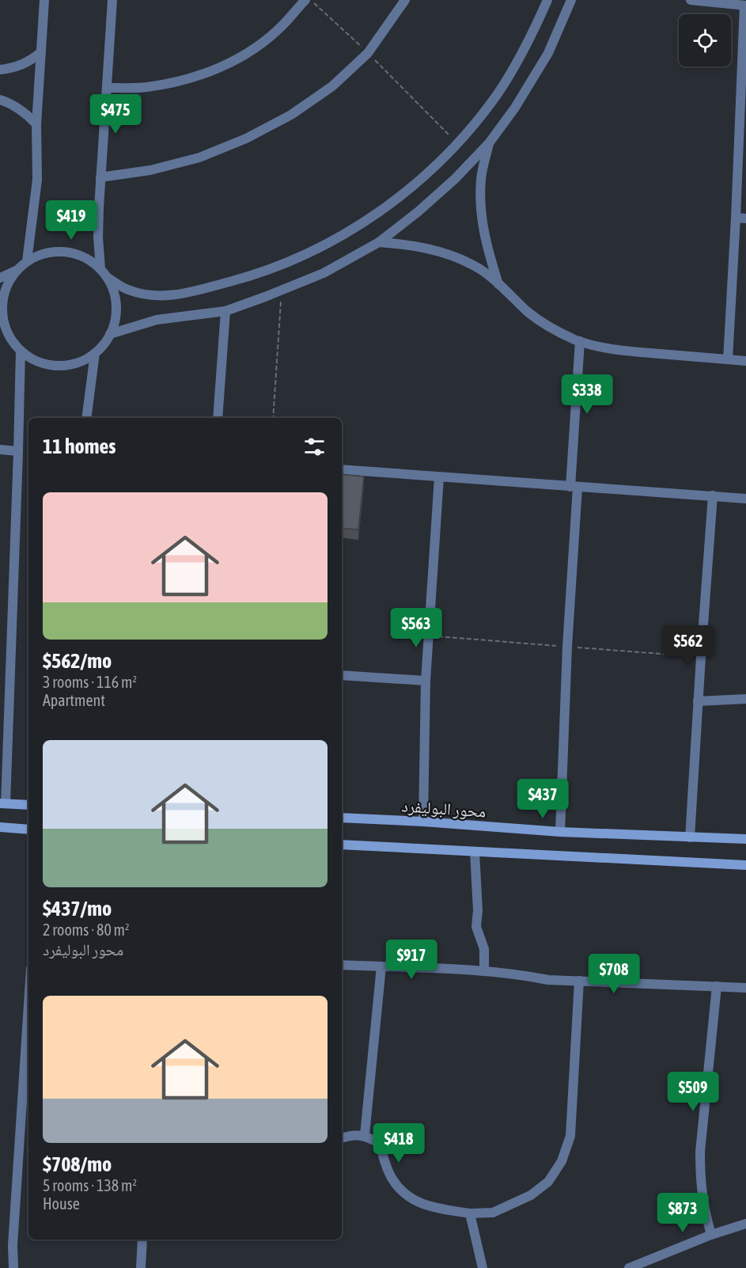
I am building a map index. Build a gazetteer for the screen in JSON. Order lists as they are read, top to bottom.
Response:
{
  "streets": {
    "street": ["محور البوليفرد"]
  },
  "page": {
    "price": [
      "$475",
      "$419",
      "$338",
      "$563",
      "$562",
      "$437",
      "$917",
      "$708",
      "$509",
      "$418",
      "$873"
    ],
    "heading": "11 homes",
    "list": [
      {
        "name": "$562/mo",
        "note": "3 rooms · 116 m² · Apartment"
      },
      {
        "name": "$437/mo",
        "note": "2 rooms · 80 m² · محور البوليفرد"
      },
      {
        "name": "$708/mo",
        "note": "5 rooms · 138 m² · House"
      }
    ]
  }
}
